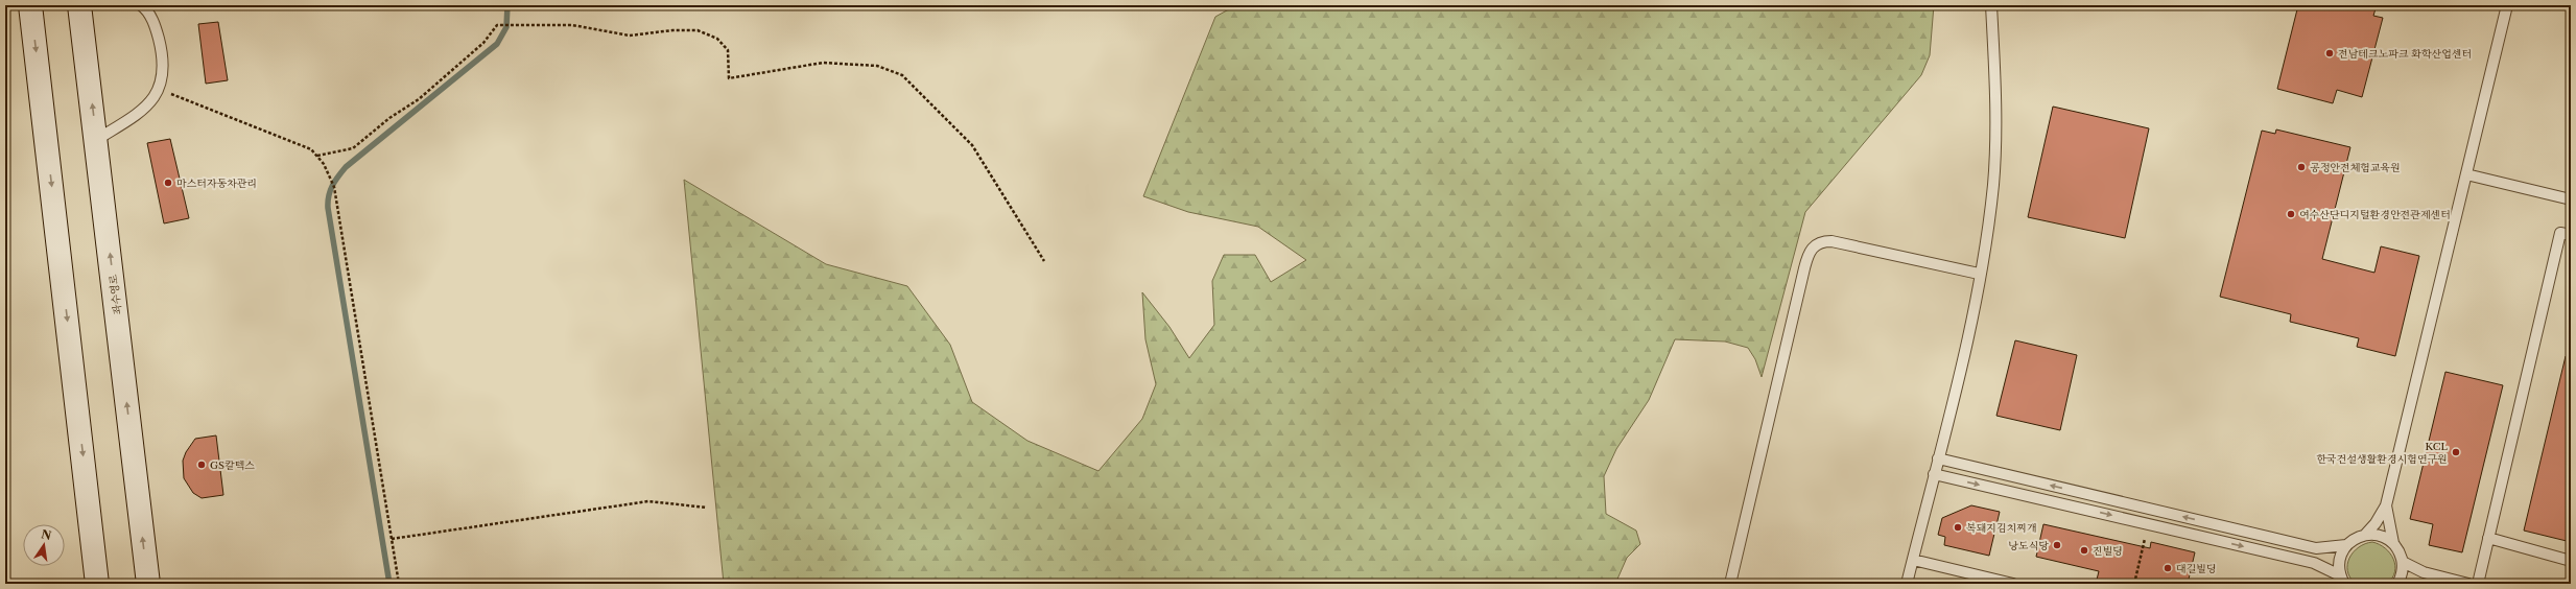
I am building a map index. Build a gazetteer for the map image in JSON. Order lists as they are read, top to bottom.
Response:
{
  "streets": {
    "street": ["좌수영로"]
  },
  "places": [
    "전남테크노파크 화학산업센터",
    "공정안전체험교육원",
    "마스터자동차관리",
    "여수산단디지털환경안전관제센터",
    "KCL 한국건설생활환경시험연구원",
    "GS칼텍스",
    "복돼지김치찌개",
    "낭도식당",
    "진빌딩",
    "대길빌딩"
  ],
  "north": "top"
}
